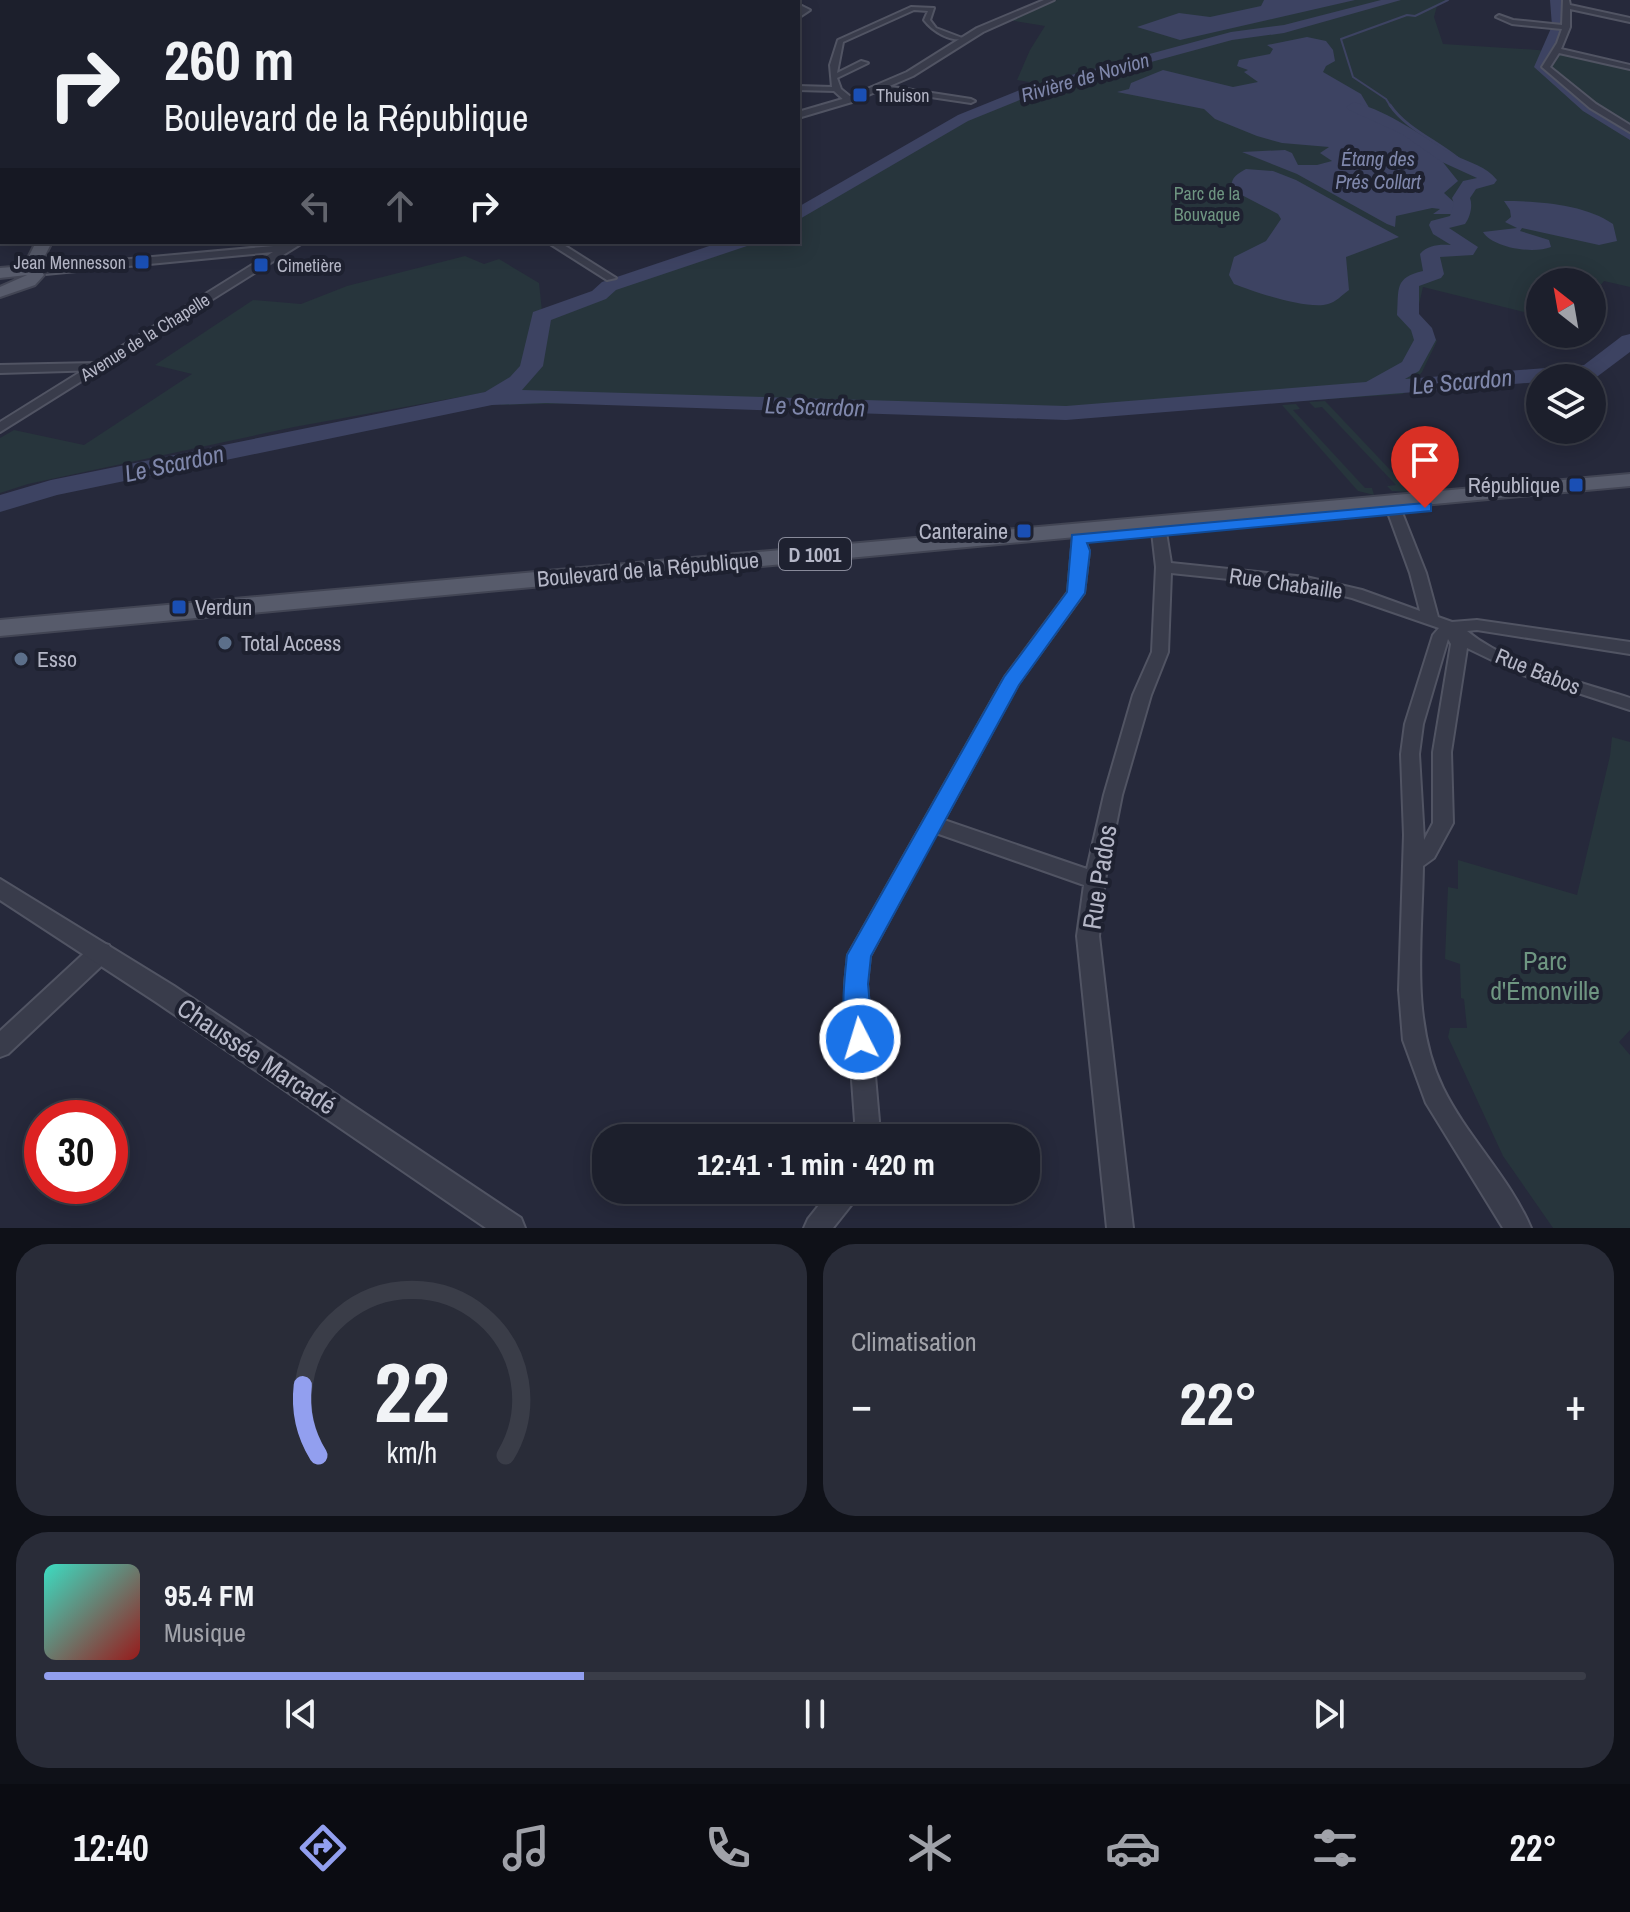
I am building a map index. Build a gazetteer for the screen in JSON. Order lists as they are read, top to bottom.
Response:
{
  "streets": {
    "main road": ["D 1001", "Boulevard de la République"],
    "street": [
      "Avenue de la Chapelle",
      "Rue Chabaille",
      "Rue Babos",
      "Rue Pados",
      "Chaussée Marcadé"
    ]
  },
  "crossings": [
    ["Boulevard de la République", "Rue Pados"],
    ["Rue Chabaille", "Rue Babos"],
    ["Rue Chabaille", "Rue Pados"]
  ],
  "water": ["Rivière de Novion", "Étang des Prés Collart", "Le Scardon"],
  "parks": ["Parc de la Bouvaque", "Parc d'Émonville"],
  "places": {
    "transit": [
      "Thuison",
      "Jean Mennesson",
      "Cimetière",
      "République",
      "Canteraine",
      "Verdun"
    ],
    "other": ["Total Access", "Esso"]
  },
  "north": "top left",
  "page": {
    "turn": ["260 m", "Boulevard de la République"],
    "limit": "30",
    "trip": "12:41 · 1 min · 420 m",
    "tile": "Climatisation",
    "heat": ["−", "22°", "+"],
    "song": ["95.4 FM", "Musique"],
    "tabs": ["12:40", "22°"],
    "gauge": ["22", "km/h"]
  }
}
